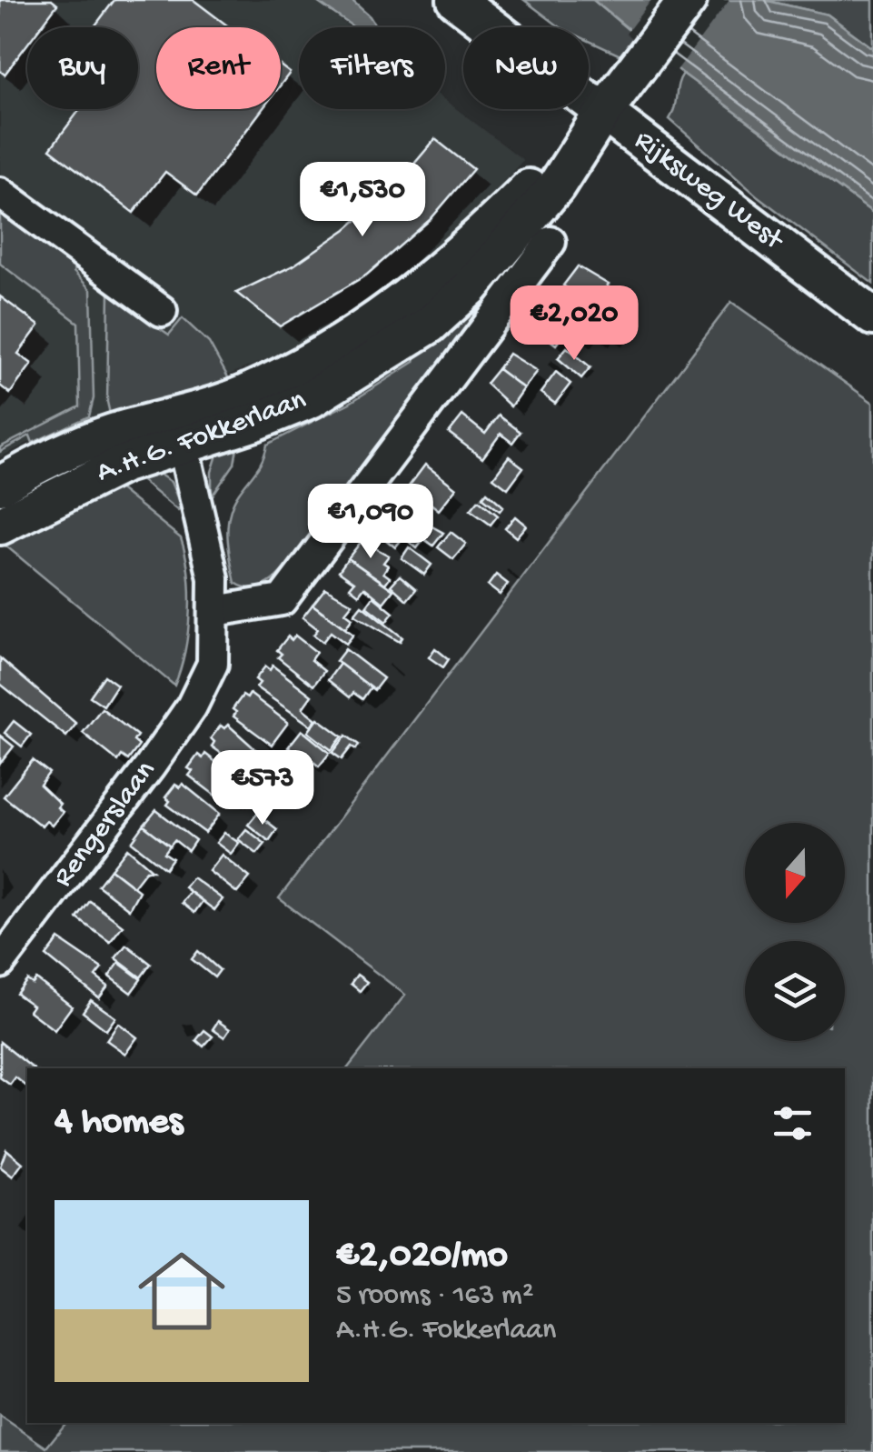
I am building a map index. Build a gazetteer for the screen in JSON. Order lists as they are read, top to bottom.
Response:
{
  "streets": {
    "main road": ["Rijksweg West", "A.H.G. Fokkerlaan"],
    "street": ["Rengerslaan"]
  },
  "crossings": [
    ["Rijksweg West", "A.H.G. Fokkerlaan"],
    ["A.H.G. Fokkerlaan", "Rengerslaan"]
  ],
  "north": "bottom",
  "page": {
    "chip": [
      "Buy",
      "Rent",
      "Filters",
      "New"
    ],
    "price": [
      "€1,530",
      "€2,020",
      "€1,090",
      "€573"
    ],
    "heading": "4 homes",
    "list": [
      {
        "name": "€2,020/mo",
        "note": "5 rooms · 163 m² · A.H.G. Fokkerlaan"
      }
    ]
  }
}
